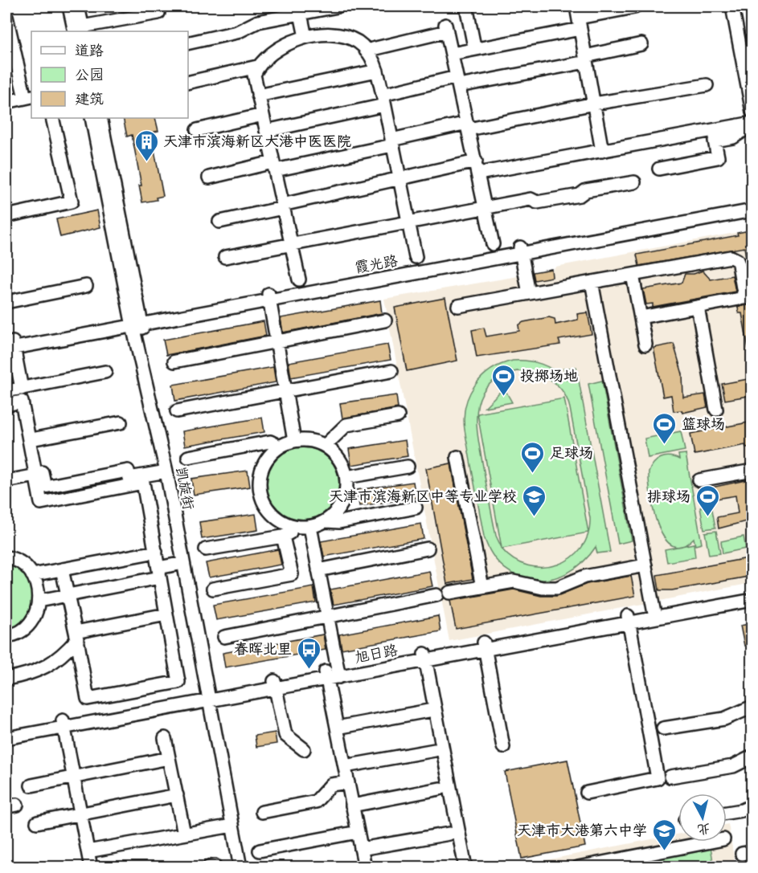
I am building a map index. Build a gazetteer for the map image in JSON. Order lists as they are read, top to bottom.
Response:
{
  "streets": {
    "street": ["霞光路", "凯旋街", "旭日路"]
  },
  "crossings": [
    ["霞光路", "凯旋街"],
    ["凯旋街", "旭日路"]
  ],
  "places": {
    "building": ["天津市滨海新区大港中医医院"],
    "sports": [
      "投掷场地",
      "篮球场",
      "足球场",
      "排球场"
    ],
    "school or university": ["天津市滨海新区中等专业学校", "天津市大港第六中学"],
    "bus stop": ["春晖北里"]
  },
  "legend": ["道路", "公园", "建筑"],
  "north": "bottom"
}
